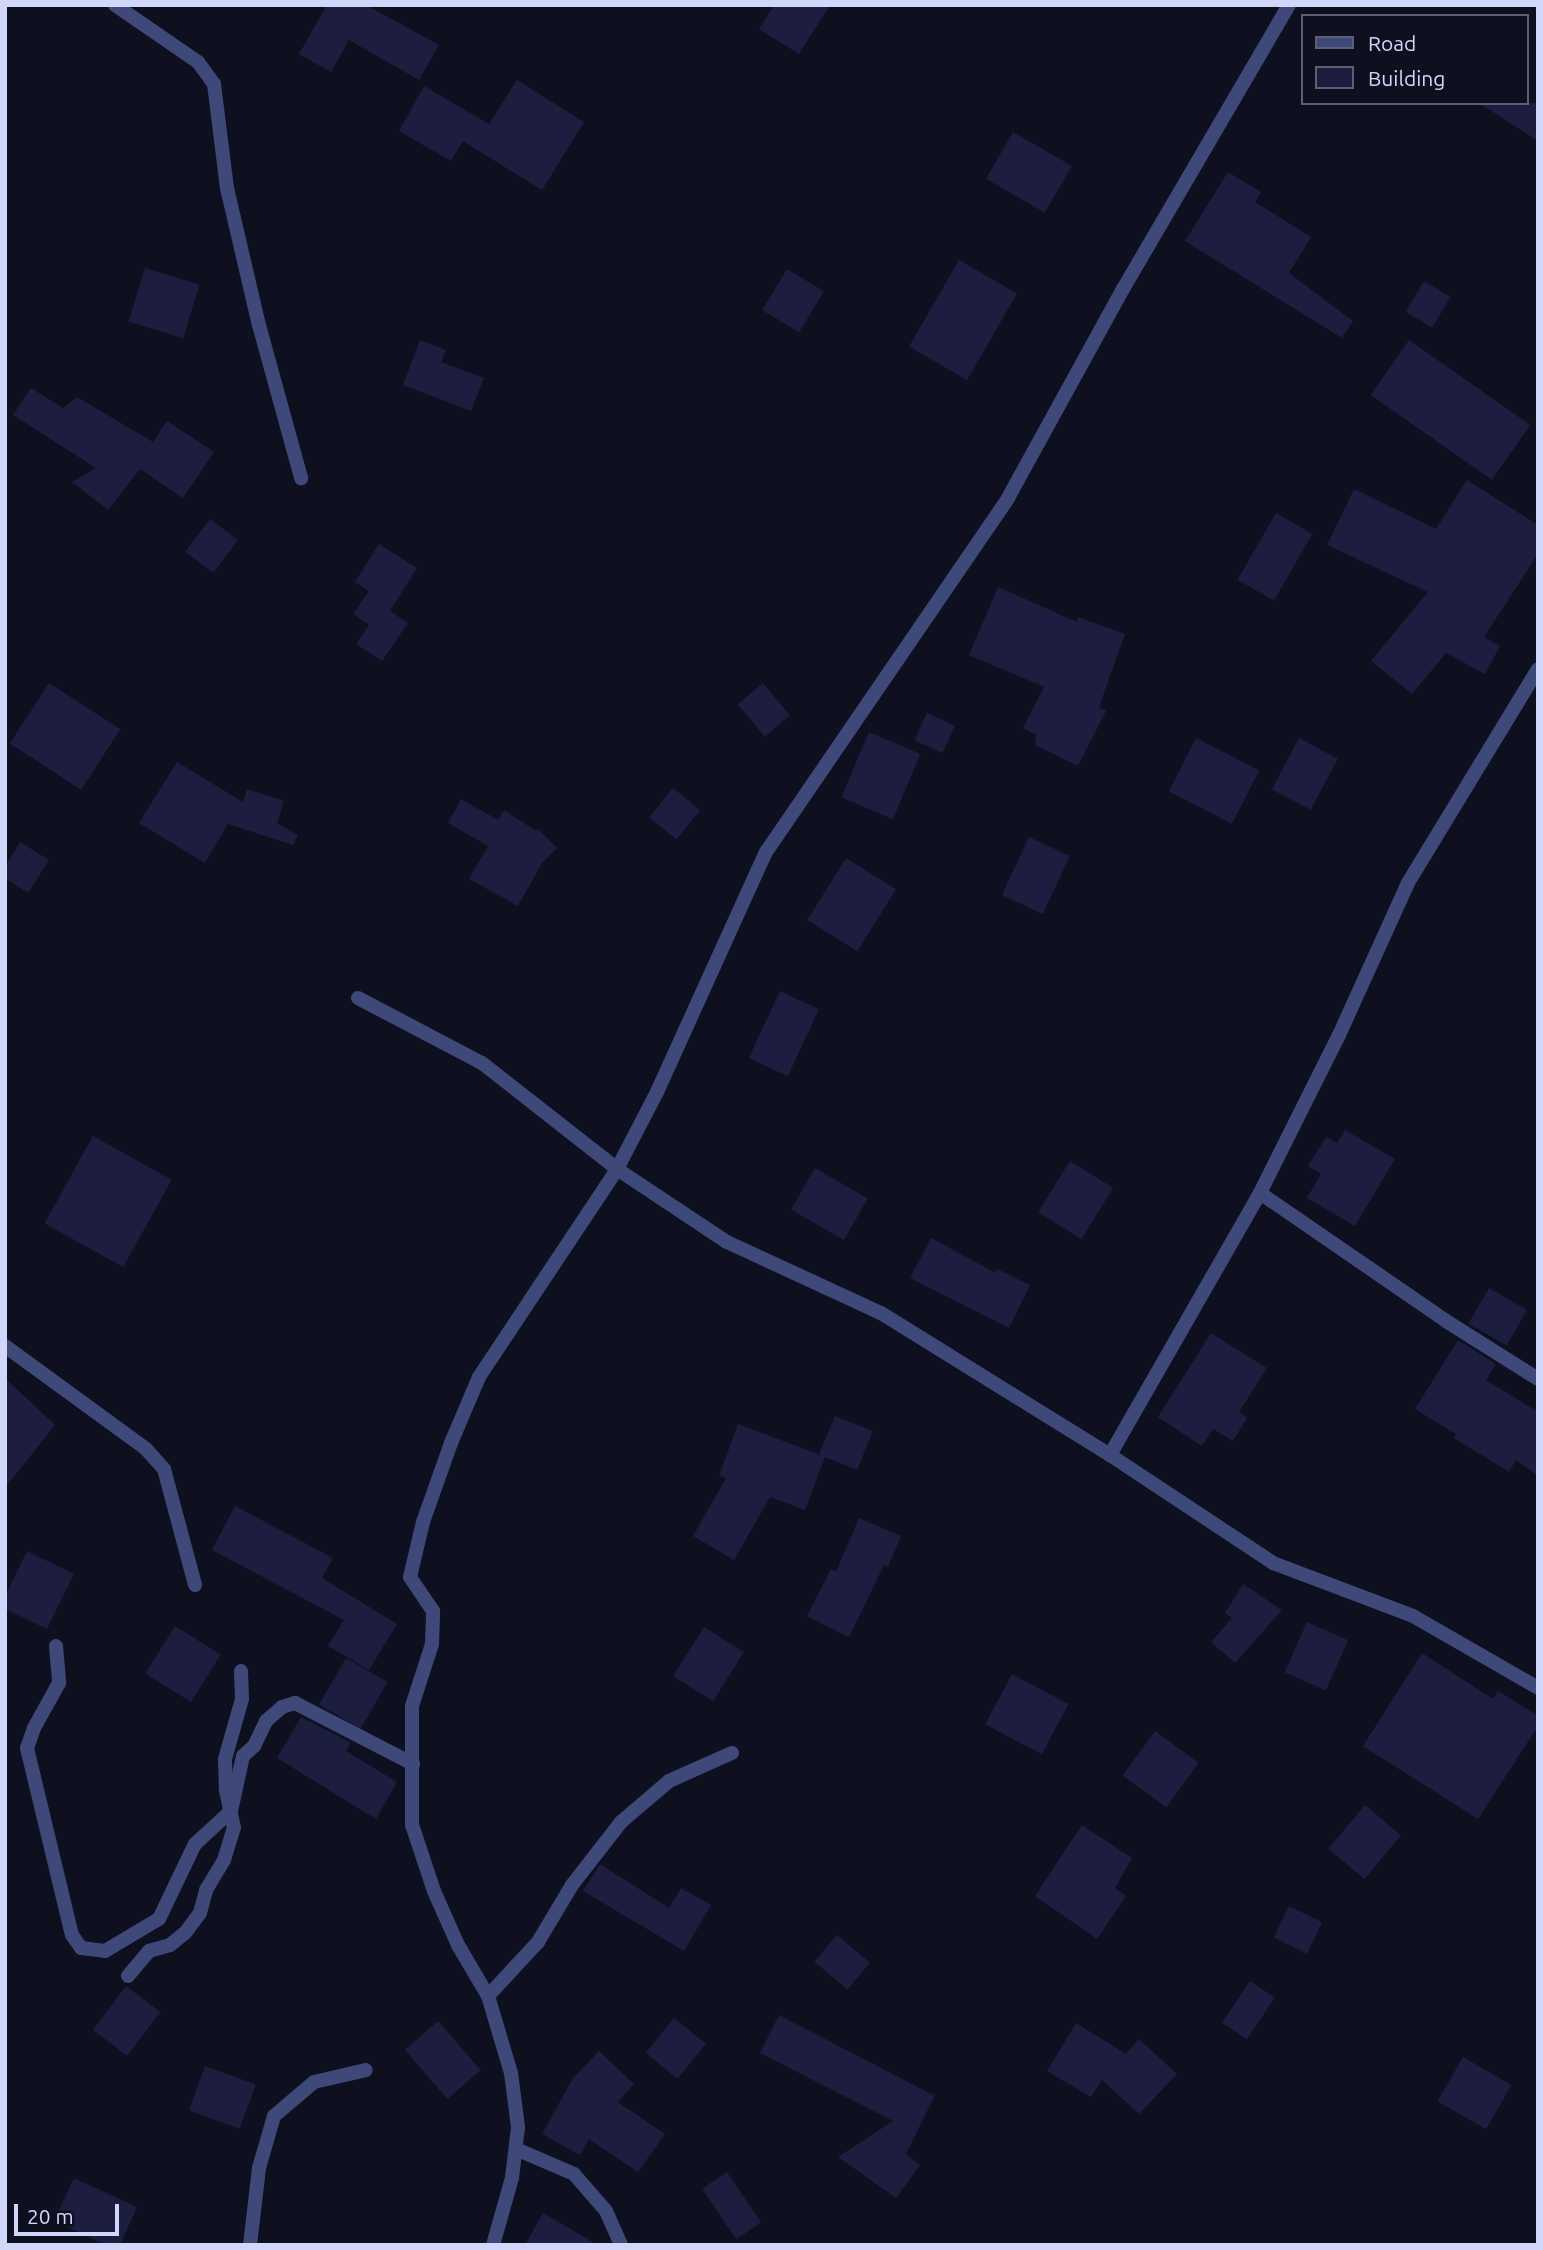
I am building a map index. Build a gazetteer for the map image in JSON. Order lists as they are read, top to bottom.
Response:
{
  "legend": ["Road", "Building"],
  "scale_bar": "20 m"
}
